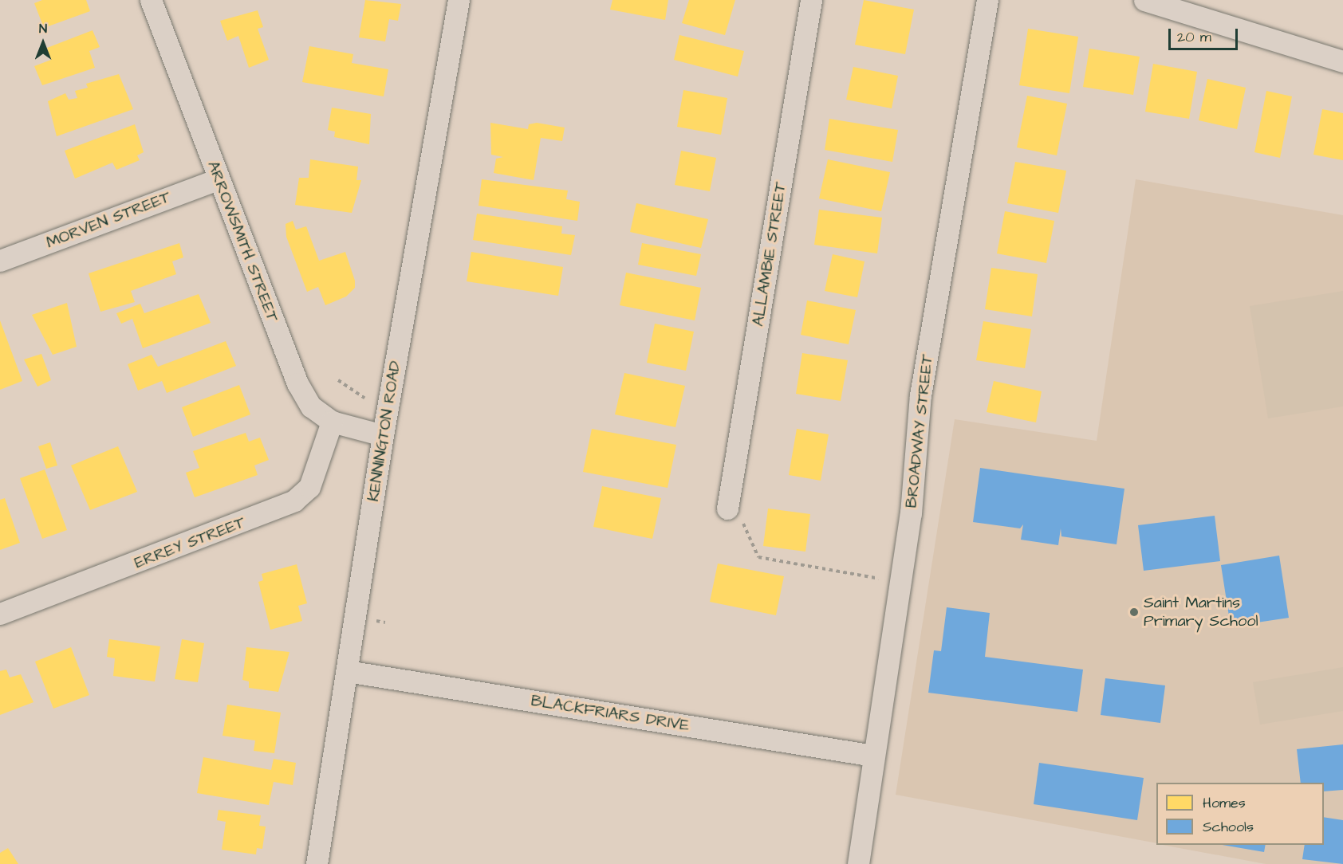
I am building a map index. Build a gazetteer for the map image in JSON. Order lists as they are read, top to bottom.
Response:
{
  "streets": {
    "street": [
      "MORVEN STREET",
      "ARROWSMITH STREET",
      "ALLAMBIE STREET",
      "KENNINGTON ROAD",
      "BROADWAY STREET",
      "ERREY STREET",
      "BLACKFRIARS DRIVE"
    ]
  },
  "crossings": [
    ["MORVEN STREET", "ARROWSMITH STREET"],
    ["ARROWSMITH STREET", "KENNINGTON ROAD"],
    ["ARROWSMITH STREET", "ERREY STREET"],
    ["KENNINGTON ROAD", "BLACKFRIARS DRIVE"],
    ["BROADWAY STREET", "BLACKFRIARS DRIVE"]
  ],
  "places": ["Saint Martins Primary School"],
  "legend": ["Homes", "Schools"],
  "scale_bar": "20 m",
  "north": "top"
}
